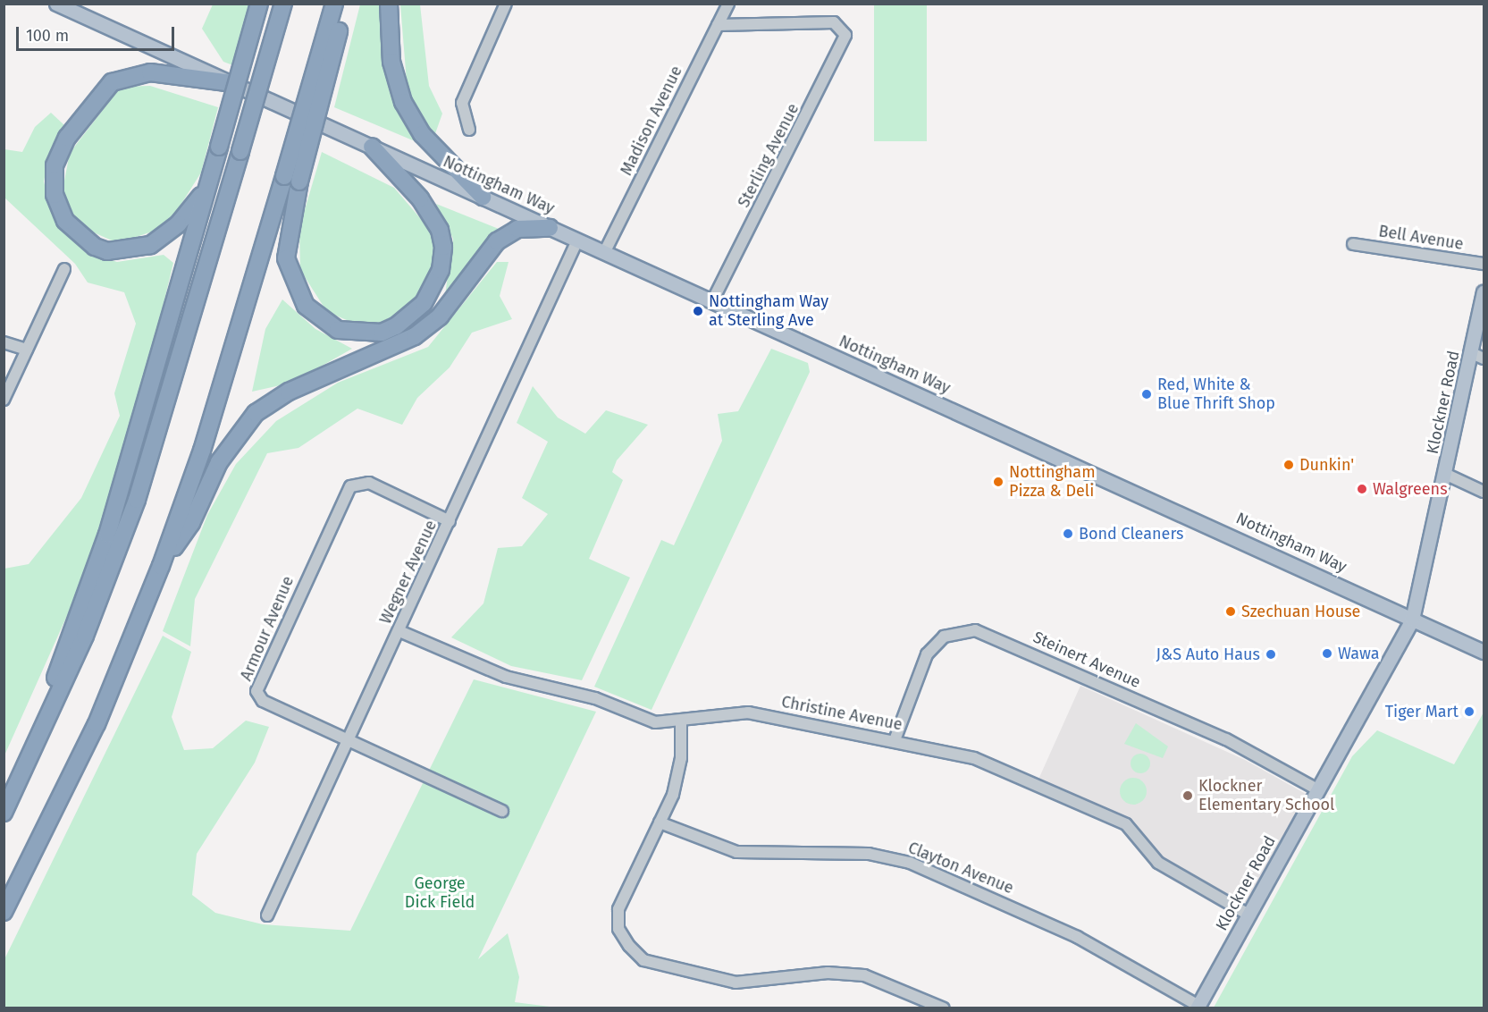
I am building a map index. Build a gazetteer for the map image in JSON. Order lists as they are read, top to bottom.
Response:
{
  "streets": {
    "main road": ["Nottingham Way", "Klockner Road"],
    "street": [
      "Madison Avenue",
      "Sterling Avenue",
      "Bell Avenue",
      "Wegner Avenue",
      "Armour Avenue",
      "Steinert Avenue",
      "Christine Avenue",
      "Clayton Avenue"
    ]
  },
  "crossings": [
    ["Madison Avenue", "Sterling Avenue"],
    ["Madison Avenue", "Nottingham Way"],
    ["Sterling Avenue", "Nottingham Way"],
    ["Nottingham Way", "Klockner Road"],
    ["Nottingham Way", "Wegner Avenue"],
    ["Klockner Road", "Steinert Avenue"],
    ["Klockner Road", "Christine Avenue"],
    ["Klockner Road", "Clayton Avenue"],
    ["Wegner Avenue", "Armour Avenue"],
    ["Wegner Avenue", "Christine Avenue"],
    ["Steinert Avenue", "Christine Avenue"]
  ],
  "parks": ["George Dick Field"],
  "places": [
    "Nottingham Way at Sterling Ave",
    "Red, White & Blue Thrift Shop",
    "Dunkin'",
    "Nottingham Pizza & Deli",
    "Walgreens",
    "Bond Cleaners",
    "Szechuan House",
    "Wawa",
    "J&S Auto Haus",
    "Tiger Mart",
    "Klockner Elementary School"
  ],
  "scale_bar": "100 m"
}
